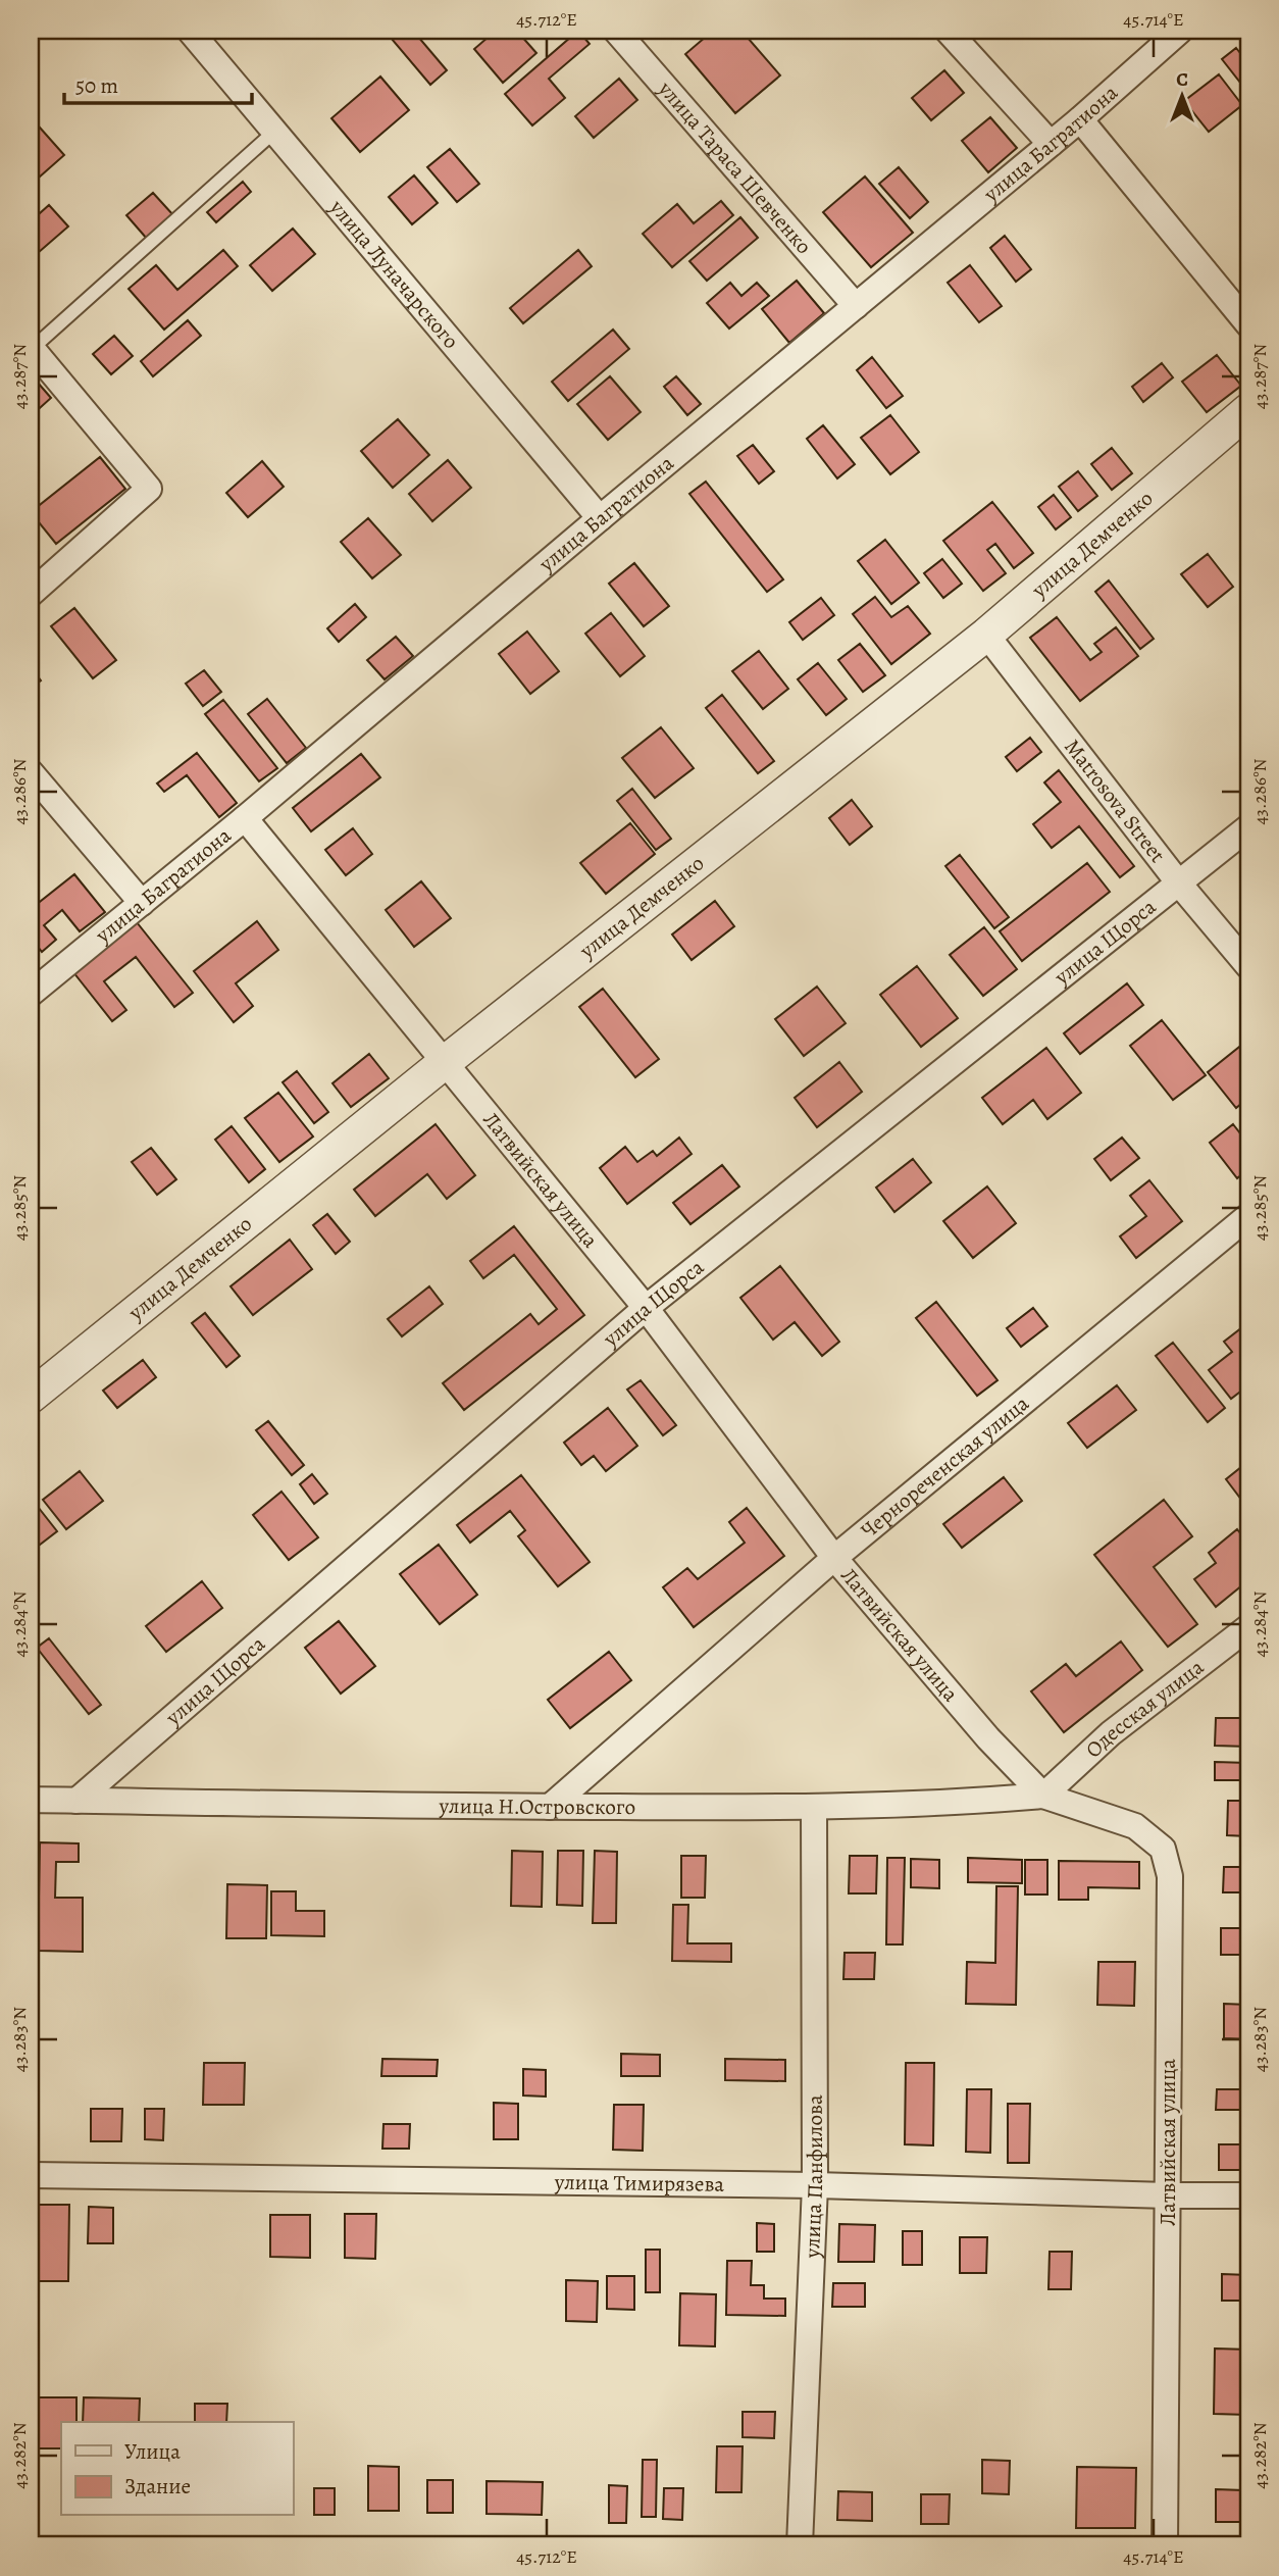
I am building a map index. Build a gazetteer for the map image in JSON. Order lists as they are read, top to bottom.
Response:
{
  "streets": {
    "street": [
      "улица Багратиона",
      "улица Тараса Шевченко",
      "улица Луначарского",
      "улица Демченко",
      "Matrosova Street",
      "улица Щорса",
      "Латвийская улица",
      "Чернореченская улица",
      "Одесская улица",
      "улица Н.Островского",
      "улица Панфилова",
      "улица Тимирязева"
    ]
  },
  "crossings": [
    ["улица Багратиона", "улица Тараса Шевченко"],
    ["улица Багратиона", "улица Луначарского"],
    ["улица Багратиона", "Латвийская улица"],
    ["улица Демченко", "Matrosova Street"],
    ["улица Демченко", "Латвийская улица"],
    ["Matrosova Street", "улица Щорса"],
    ["улица Щорса", "Латвийская улица"],
    ["улица Щорса", "улица Н.Островского"],
    ["Латвийская улица", "Чернореченская улица"],
    ["Латвийская улица", "Одесская улица"],
    ["Латвийская улица", "улица Н.Островского"],
    ["Латвийская улица", "улица Тимирязева"],
    ["Чернореченская улица", "улица Н.Островского"],
    ["Одесская улица", "улица Н.Островского"],
    ["улица Н.Островского", "улица Панфилова"],
    ["улица Панфилова", "улица Тимирязева"]
  ],
  "legend": ["Улица", "Здание"],
  "scale_bar": "50 m",
  "north": "top",
  "coordinates": [
    "45.712°E",
    "45.714°E",
    "43.287°N",
    "43.286°N",
    "43.285°N",
    "43.284°N",
    "43.283°N",
    "43.282°N"
  ]
}
